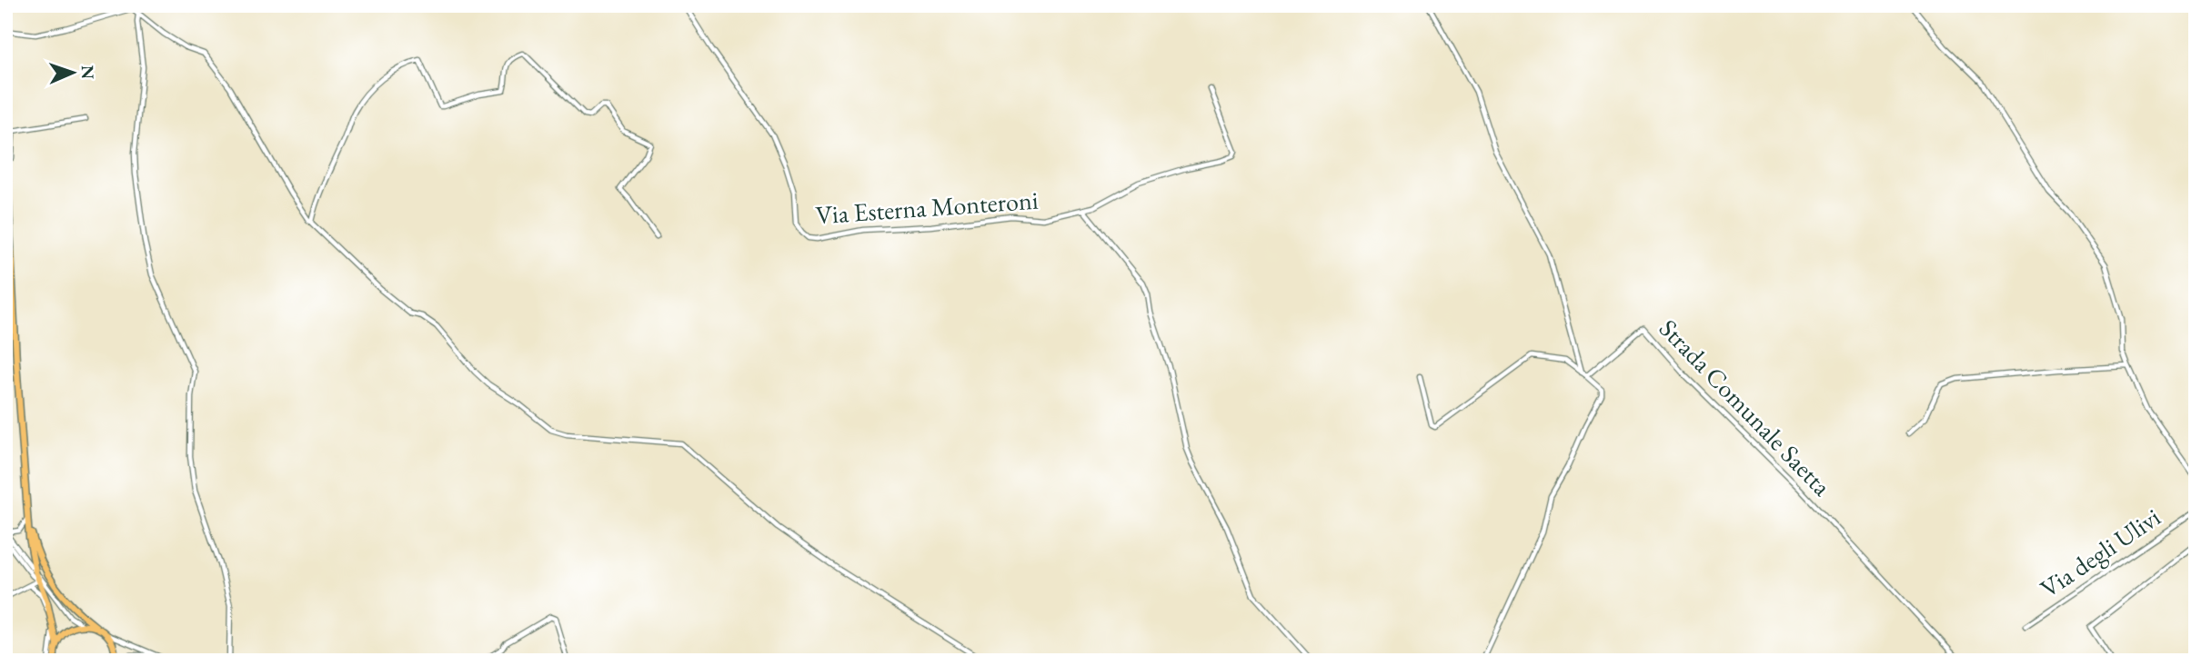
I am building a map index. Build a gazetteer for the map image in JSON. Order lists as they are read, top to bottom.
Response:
{
  "streets": {
    "street": ["Via Esterna Monteroni", "Strada Comunale Saetta", "Via degli Ulivi"]
  },
  "north": "right"
}
